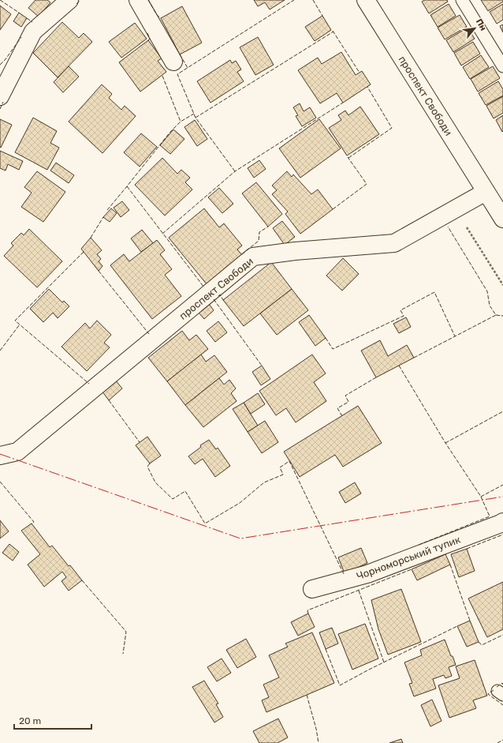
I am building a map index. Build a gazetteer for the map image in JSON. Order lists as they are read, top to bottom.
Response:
{
  "streets": {
    "street": ["проспект Свободи", "Чорноморський тупик"]
  },
  "scale_bar": "20 m",
  "north": "top right"
}
